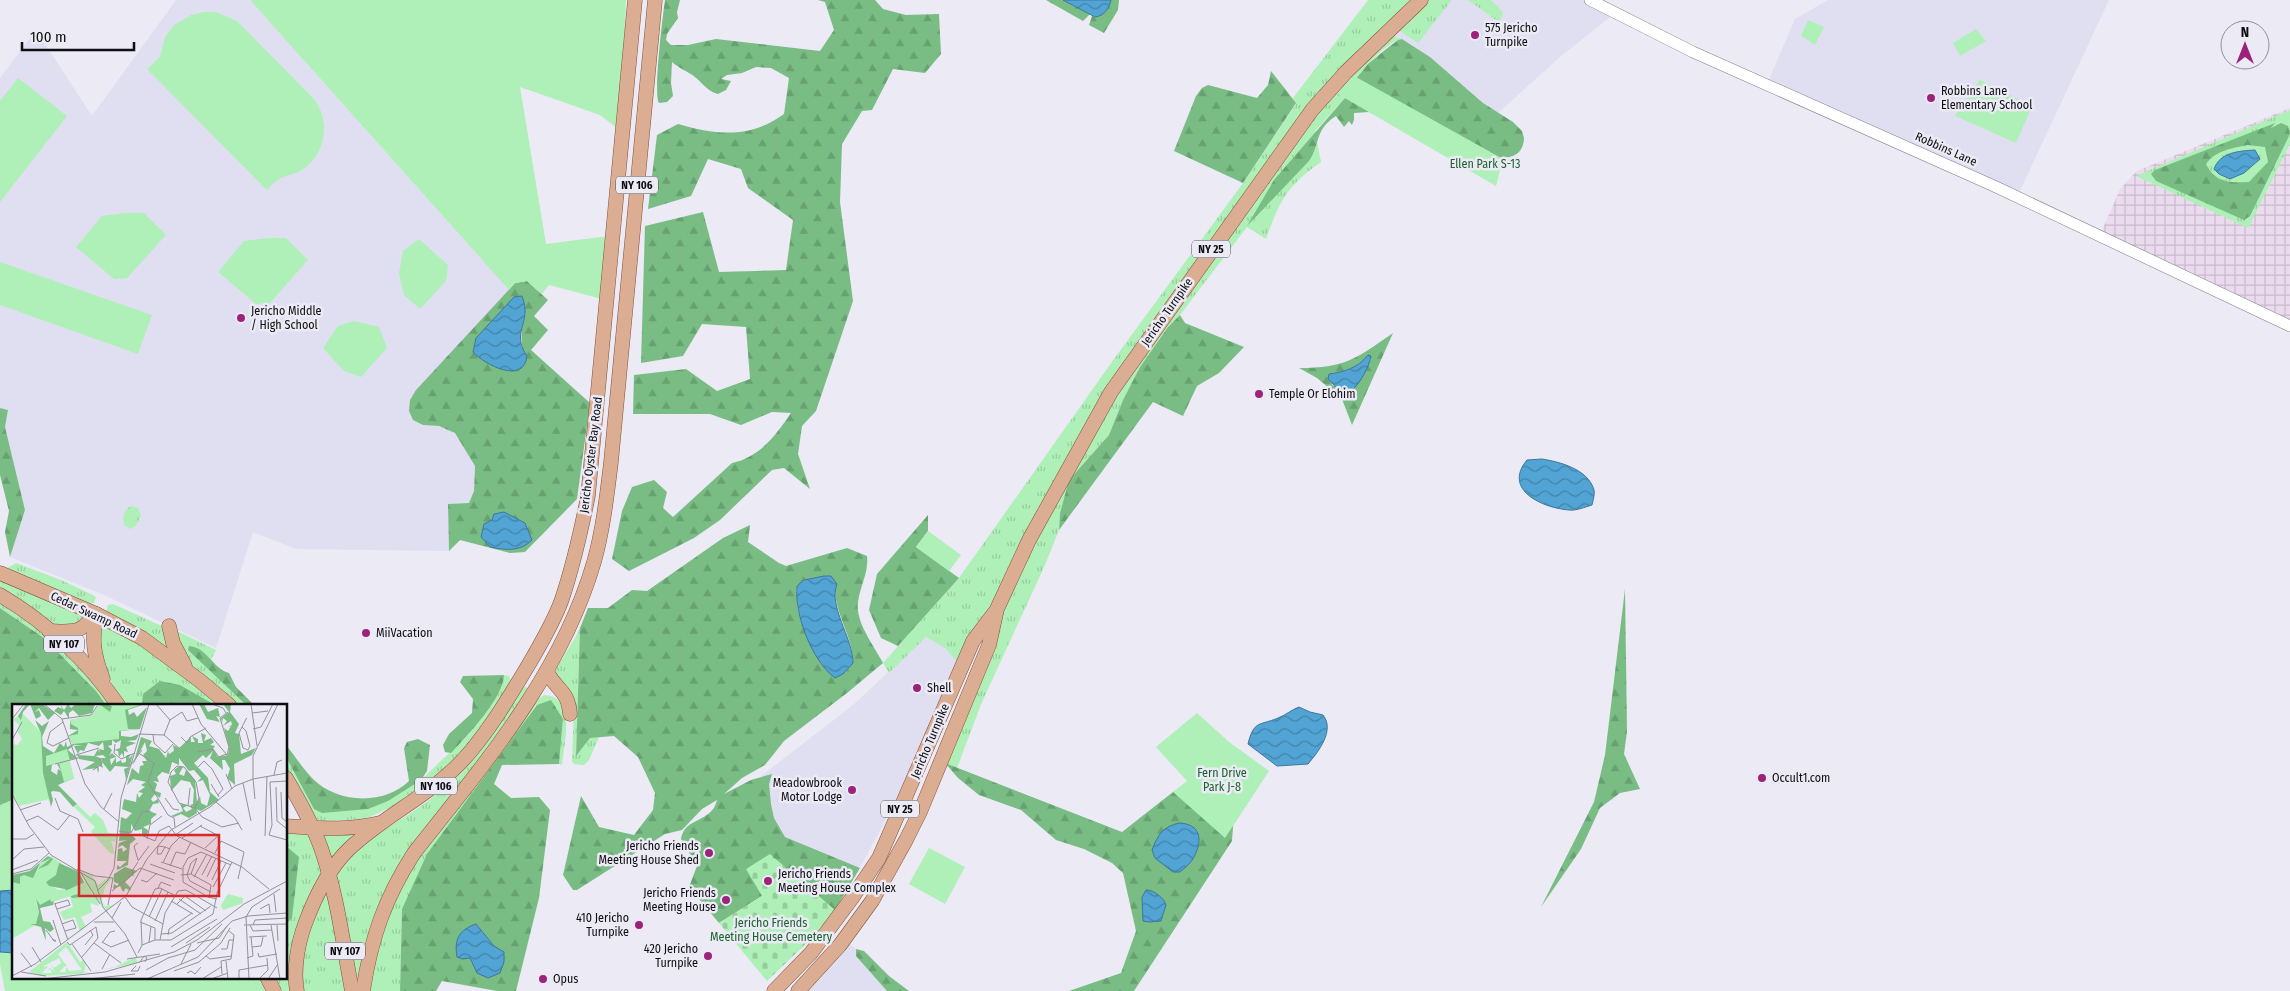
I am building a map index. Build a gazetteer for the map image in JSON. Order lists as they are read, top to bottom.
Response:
{
  "streets": {
    "main road": [
      "NY 106",
      "NY 25",
      "Jericho Turnpike",
      "Jericho Oyster Bay Road",
      "Cedar Swamp Road",
      "NY 107"
    ],
    "street": ["Robbins Lane"]
  },
  "crossings": [
    ["Jericho Oyster Bay Road", "NY 107"]
  ],
  "parks": ["Ellen Park S-13", "Fern Drive Park J-8", "Jericho Friends Meeting House Cemetery"],
  "places": [
    "575 Jericho Turnpike",
    "Robbins Lane Elementary School",
    "Jericho Middle / High School",
    "Temple Or Elohim",
    "MiiVacation",
    "Shell",
    "Occult1.com",
    "Meadowbrook Motor Lodge",
    "Jericho Friends Meeting House Shed",
    "Jericho Friends Meeting House Complex",
    "Jericho Friends Meeting House",
    "410 Jericho Turnpike",
    "420 Jericho Turnpike",
    "Opus"
  ],
  "scale_bar": "100 m",
  "north": "top"
}
